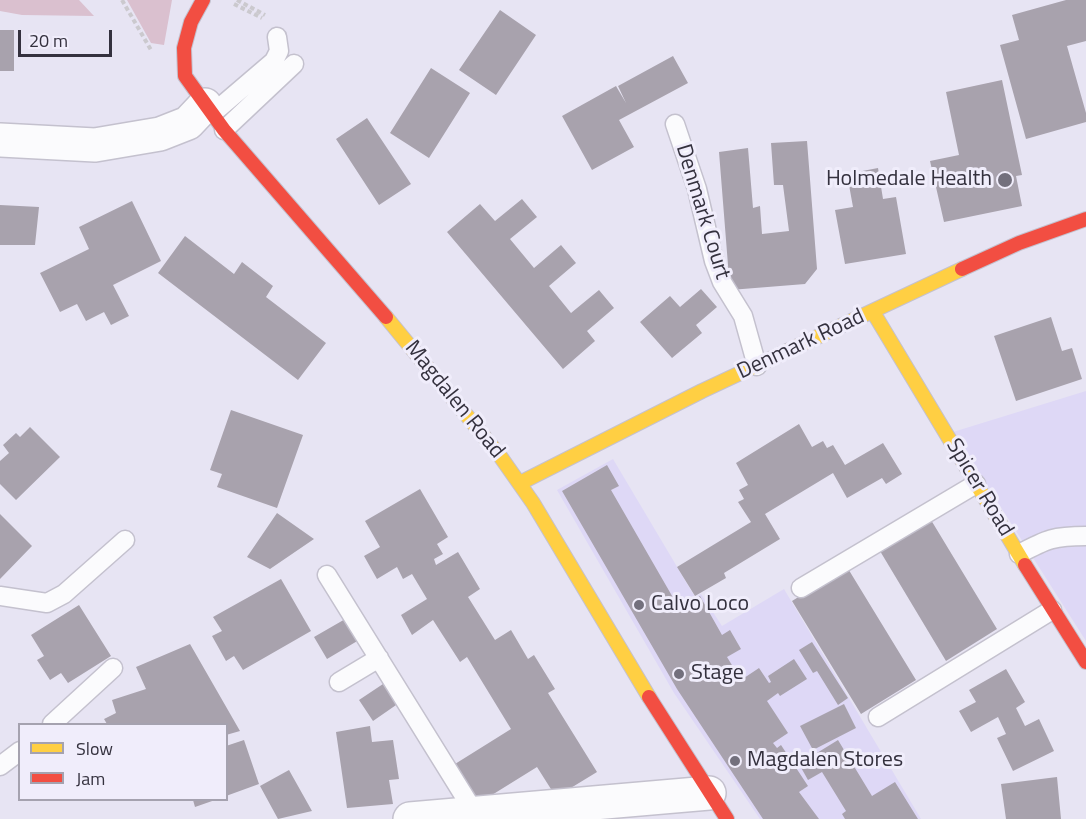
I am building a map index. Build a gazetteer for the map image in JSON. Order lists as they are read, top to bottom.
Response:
{
  "streets": {
    "street": ["Denmark Road", "Magdalen Road", "Spicer Road"],
    "lane": ["Denmark Court"]
  },
  "crossings": [
    ["Denmark Court", "Denmark Road"],
    ["Denmark Road", "Magdalen Road"],
    ["Denmark Road", "Spicer Road"]
  ],
  "places": [
    "Holmedale Health",
    "Calvo Loco",
    "Stage",
    "Magdalen Stores"
  ],
  "legend": ["Slow", "Jam"],
  "scale_bar": "20 m"
}
